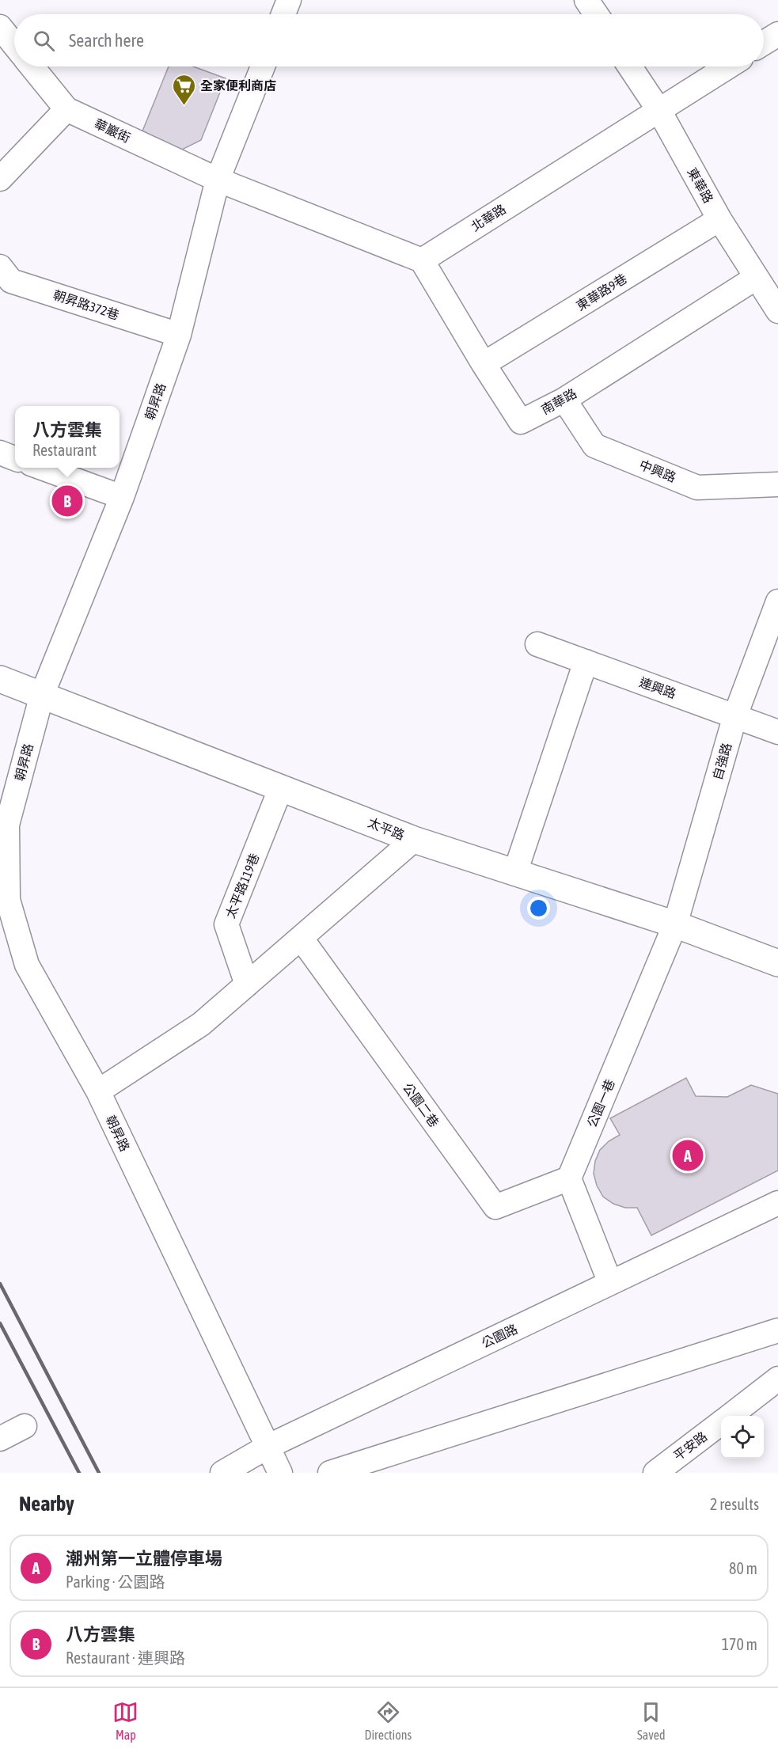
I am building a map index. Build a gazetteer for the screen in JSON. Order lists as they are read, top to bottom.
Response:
{
  "streets": {
    "main road": ["太平路"],
    "street": [
      "華巖街",
      "東華路",
      "北華路",
      "東華路9巷",
      "朝昇路372巷",
      "朝昇路",
      "南華路",
      "中興路",
      "連興路",
      "自強路",
      "太平路119巷",
      "公園一巷",
      "公園二巷",
      "公園路",
      "平安路"
    ]
  },
  "crossings": [
    ["華巖街", "朝昇路"],
    ["東華路", "北華路"],
    ["東華路", "東華路9巷"],
    ["東華路", "南華路"],
    ["北華路", "南華路"],
    ["東華路9巷", "南華路"],
    ["朝昇路372巷", "朝昇路"],
    ["朝昇路", "太平路"],
    ["朝昇路", "公園路"],
    ["南華路", "中興路"],
    ["連興路", "自強路"],
    ["自強路", "太平路"],
    ["自強路", "公園一巷"],
    ["太平路", "太平路119巷"],
    ["太平路", "公園一巷"],
    ["公園一巷", "公園二巷"]
  ],
  "places": {
    "supermarket": ["全家便利商店"]
  },
  "page": {
    "search": "Search here",
    "popup": ["八方雲集", "Restaurant"],
    "pins": ["B", "A"],
    "heading": ["Nearby", "2 results"],
    "list": [
      {
        "mark": "A",
        "name": "潮州第一立體停車場",
        "note": "Parking · 公園路",
        "value": "80 m"
      },
      {
        "mark": "B",
        "name": "八方雲集",
        "note": "Restaurant · 連興路",
        "value": "170 m"
      }
    ],
    "nav": ["Map", "Directions", "Saved"]
  }
}
